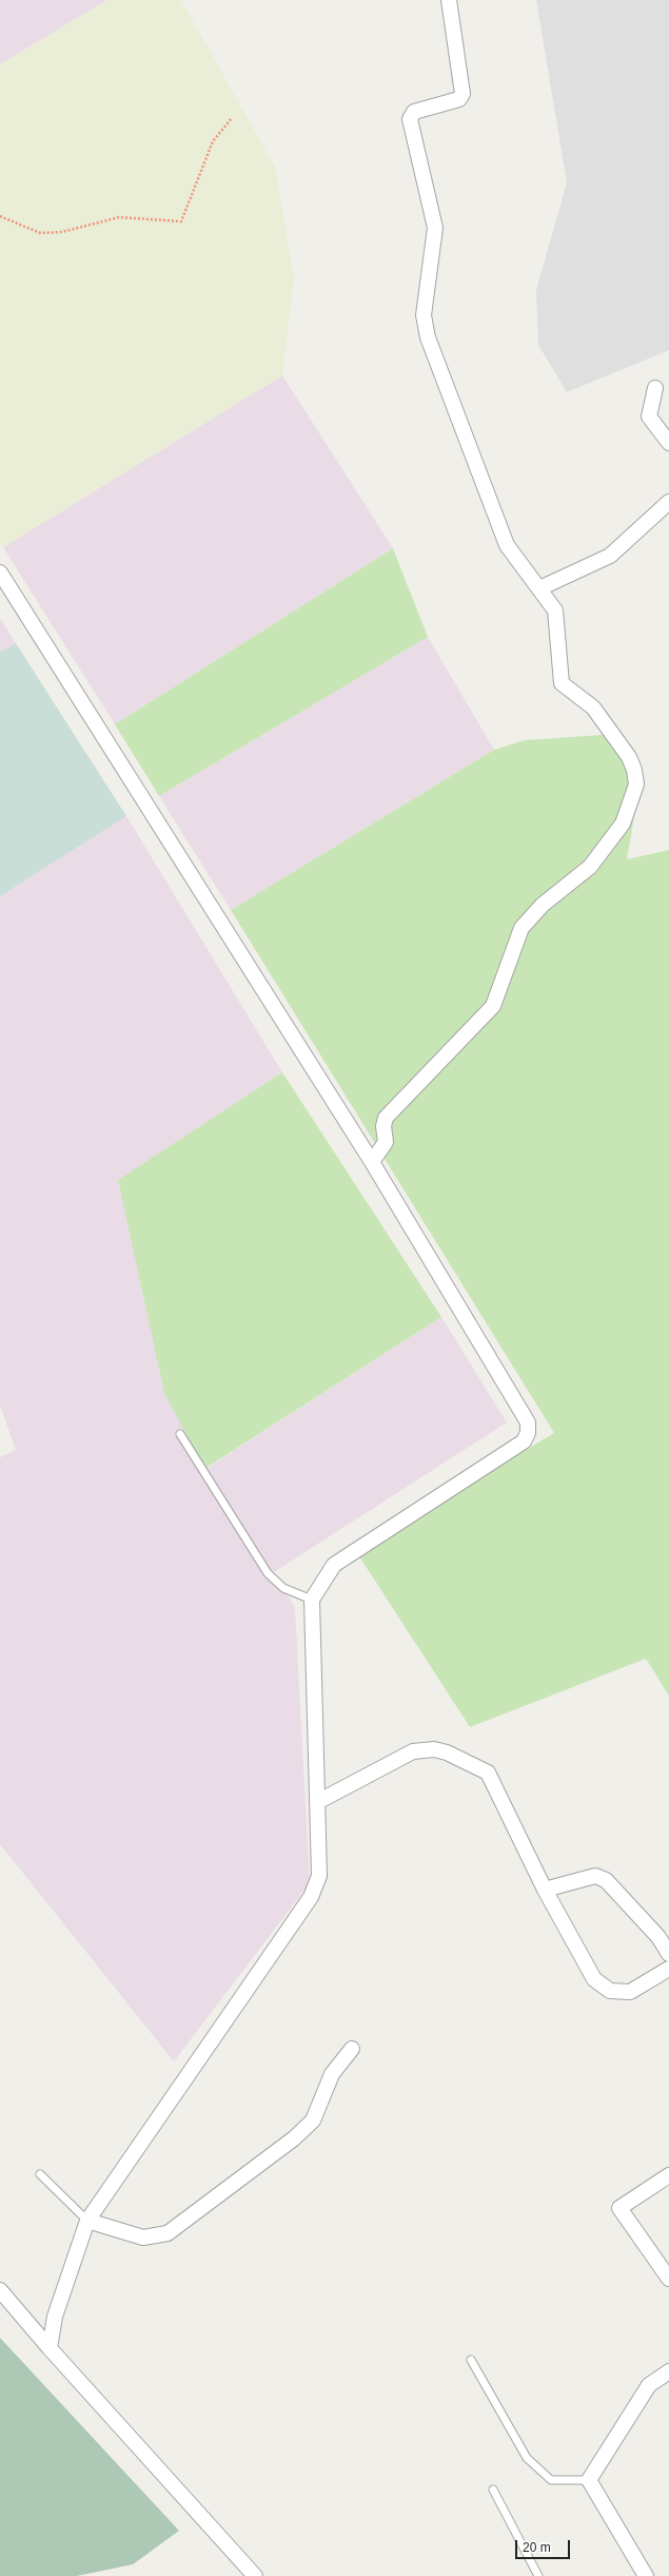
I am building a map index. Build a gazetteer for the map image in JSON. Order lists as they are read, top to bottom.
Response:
{
  "scale_bar": "20 m"
}
